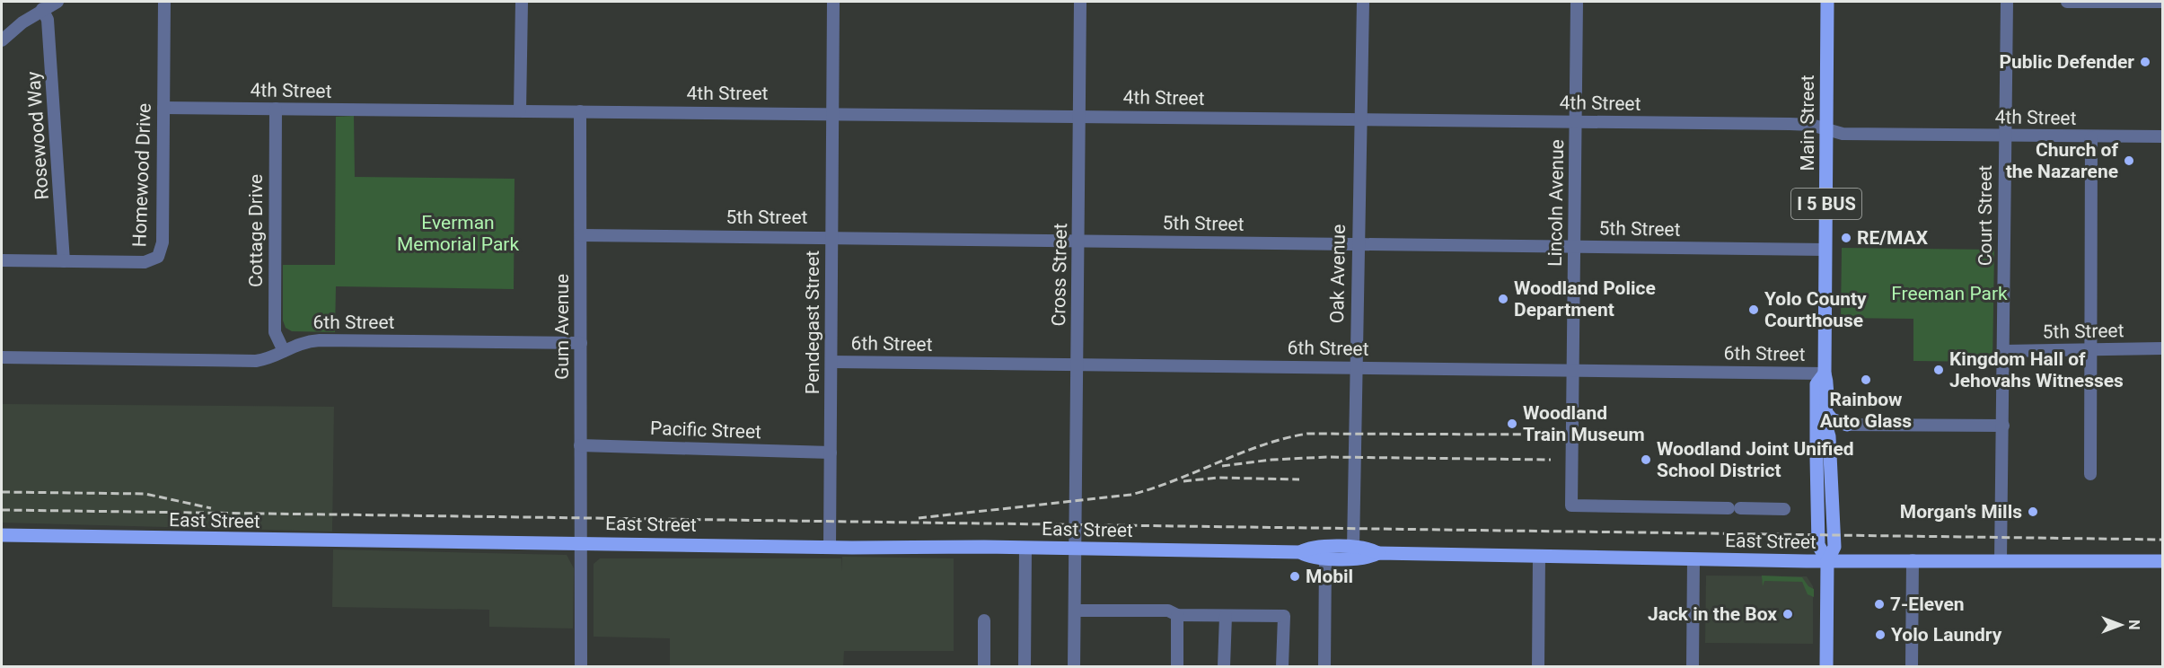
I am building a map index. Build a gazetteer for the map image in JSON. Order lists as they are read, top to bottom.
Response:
{
  "streets": {
    "main road": ["Main Street", "I 5 BUS", "East Street"],
    "street": [
      "4th Street",
      "Rosewood Way",
      "Homewood Drive",
      "Lincoln Avenue",
      "Court Street",
      "5th Street",
      "Cottage Drive",
      "Oak Avenue",
      "Cross Street",
      "6th Street",
      "Pendegast Street",
      "Gum Avenue",
      "Pacific Street"
    ]
  },
  "crossings": [
    ["4th Street", "Main Street"],
    ["4th Street", "Homewood Drive"],
    ["4th Street", "Lincoln Avenue"],
    ["4th Street", "Court Street"],
    ["4th Street", "Cottage Drive"],
    ["4th Street", "Oak Avenue"],
    ["4th Street", "Cross Street"],
    ["4th Street", "Pendegast Street"],
    ["4th Street", "Gum Avenue"],
    ["Main Street", "I 5 BUS"],
    ["Main Street", "5th Street"],
    ["Main Street", "6th Street"],
    ["Main Street", "East Street"],
    ["Rosewood Way", "Homewood Drive"],
    ["Lincoln Avenue", "5th Street"],
    ["Lincoln Avenue", "6th Street"],
    ["I 5 BUS", "East Street"],
    ["Court Street", "5th Street"],
    ["Court Street", "East Street"],
    ["5th Street", "Oak Avenue"],
    ["5th Street", "Cross Street"],
    ["5th Street", "Pendegast Street"],
    ["5th Street", "Gum Avenue"],
    ["Cottage Drive", "6th Street"],
    ["Oak Avenue", "6th Street"],
    ["Oak Avenue", "East Street"],
    ["Cross Street", "6th Street"],
    ["Cross Street", "East Street"],
    ["6th Street", "Pendegast Street"],
    ["6th Street", "Gum Avenue"],
    ["Pendegast Street", "Pacific Street"],
    ["Pendegast Street", "East Street"],
    ["Gum Avenue", "Pacific Street"],
    ["Gum Avenue", "East Street"]
  ],
  "parks": ["Everman Memorial Park", "Freeman Park"],
  "places": [
    "Public Defender",
    "Church of the Nazarene",
    "RE/MAX",
    "Woodland Police Department",
    "Yolo County Courthouse",
    "Kingdom Hall of Jehovahs Witnesses",
    "Rainbow Auto Glass",
    "Woodland Train Museum",
    "Woodland Joint Unified School District",
    "Morgan's Mills",
    "Mobil",
    "7-Eleven",
    "Jack in the Box",
    "Yolo Laundry"
  ],
  "north": "right"
}
